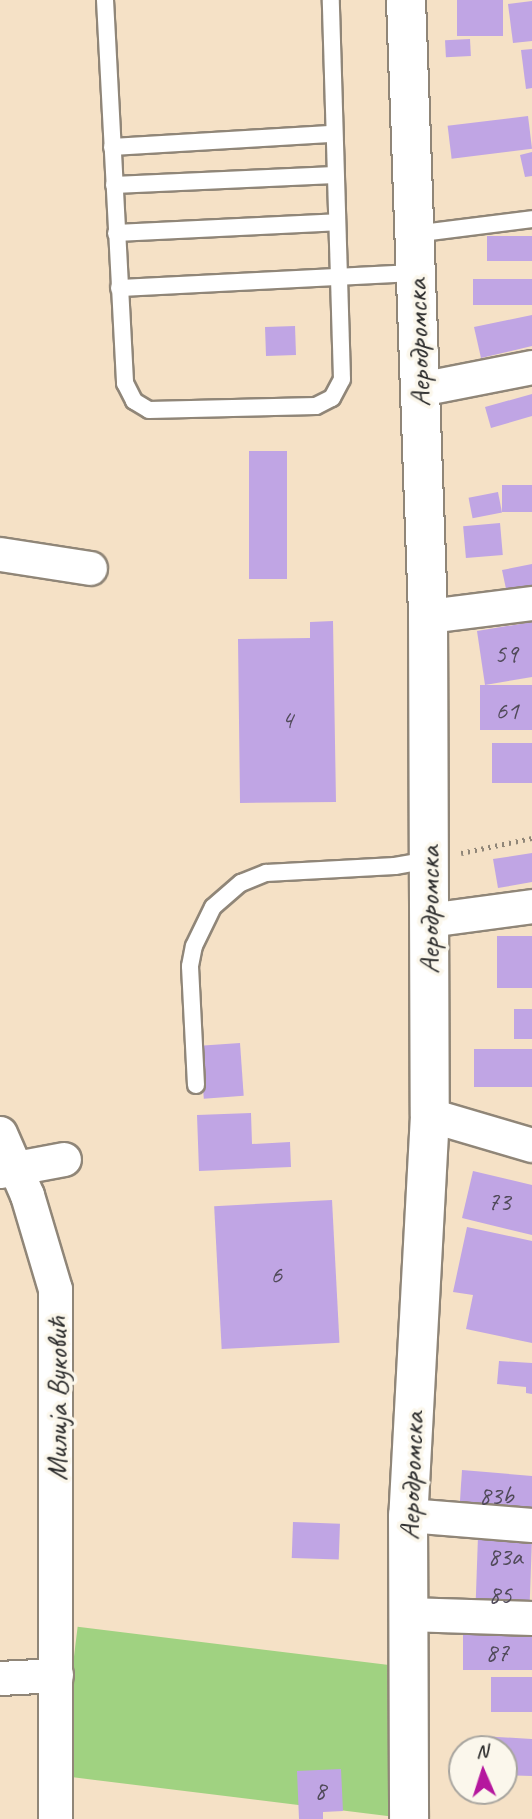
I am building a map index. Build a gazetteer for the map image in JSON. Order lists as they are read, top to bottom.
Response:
{
  "streets": {
    "street": ["Аеродромска", "Милија Вуковић"]
  },
  "house_numbers": [
    "59",
    "61",
    "4",
    "73",
    "6",
    "83b",
    "83a",
    "85",
    "87",
    "8"
  ],
  "north": "top"
}
